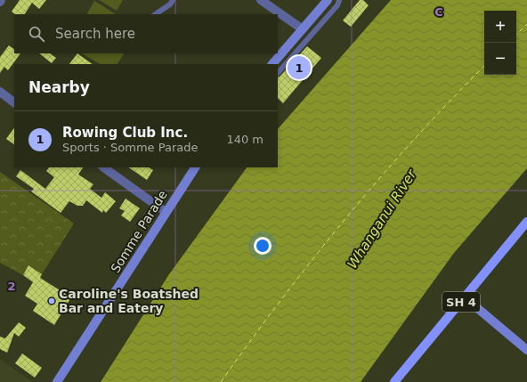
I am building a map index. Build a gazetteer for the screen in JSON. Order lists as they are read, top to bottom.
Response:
{
  "streets": {
    "main road": ["Somme Parade", "SH 4"]
  },
  "water": ["Whanganui River"],
  "places": ["Caroline's Boatshed Bar and Eatery"],
  "page": {
    "map_buttons": ["+", "−"],
    "search": "Search here",
    "pins": "1",
    "heading": "Nearby",
    "list": [
      {
        "mark": "1",
        "name": "Rowing Club Inc.",
        "note": "Sports · Somme Parade",
        "value": "140 m"
      }
    ]
  },
  "grid": {
    "columns": ["C"],
    "rows": ["2"]
  }
}
